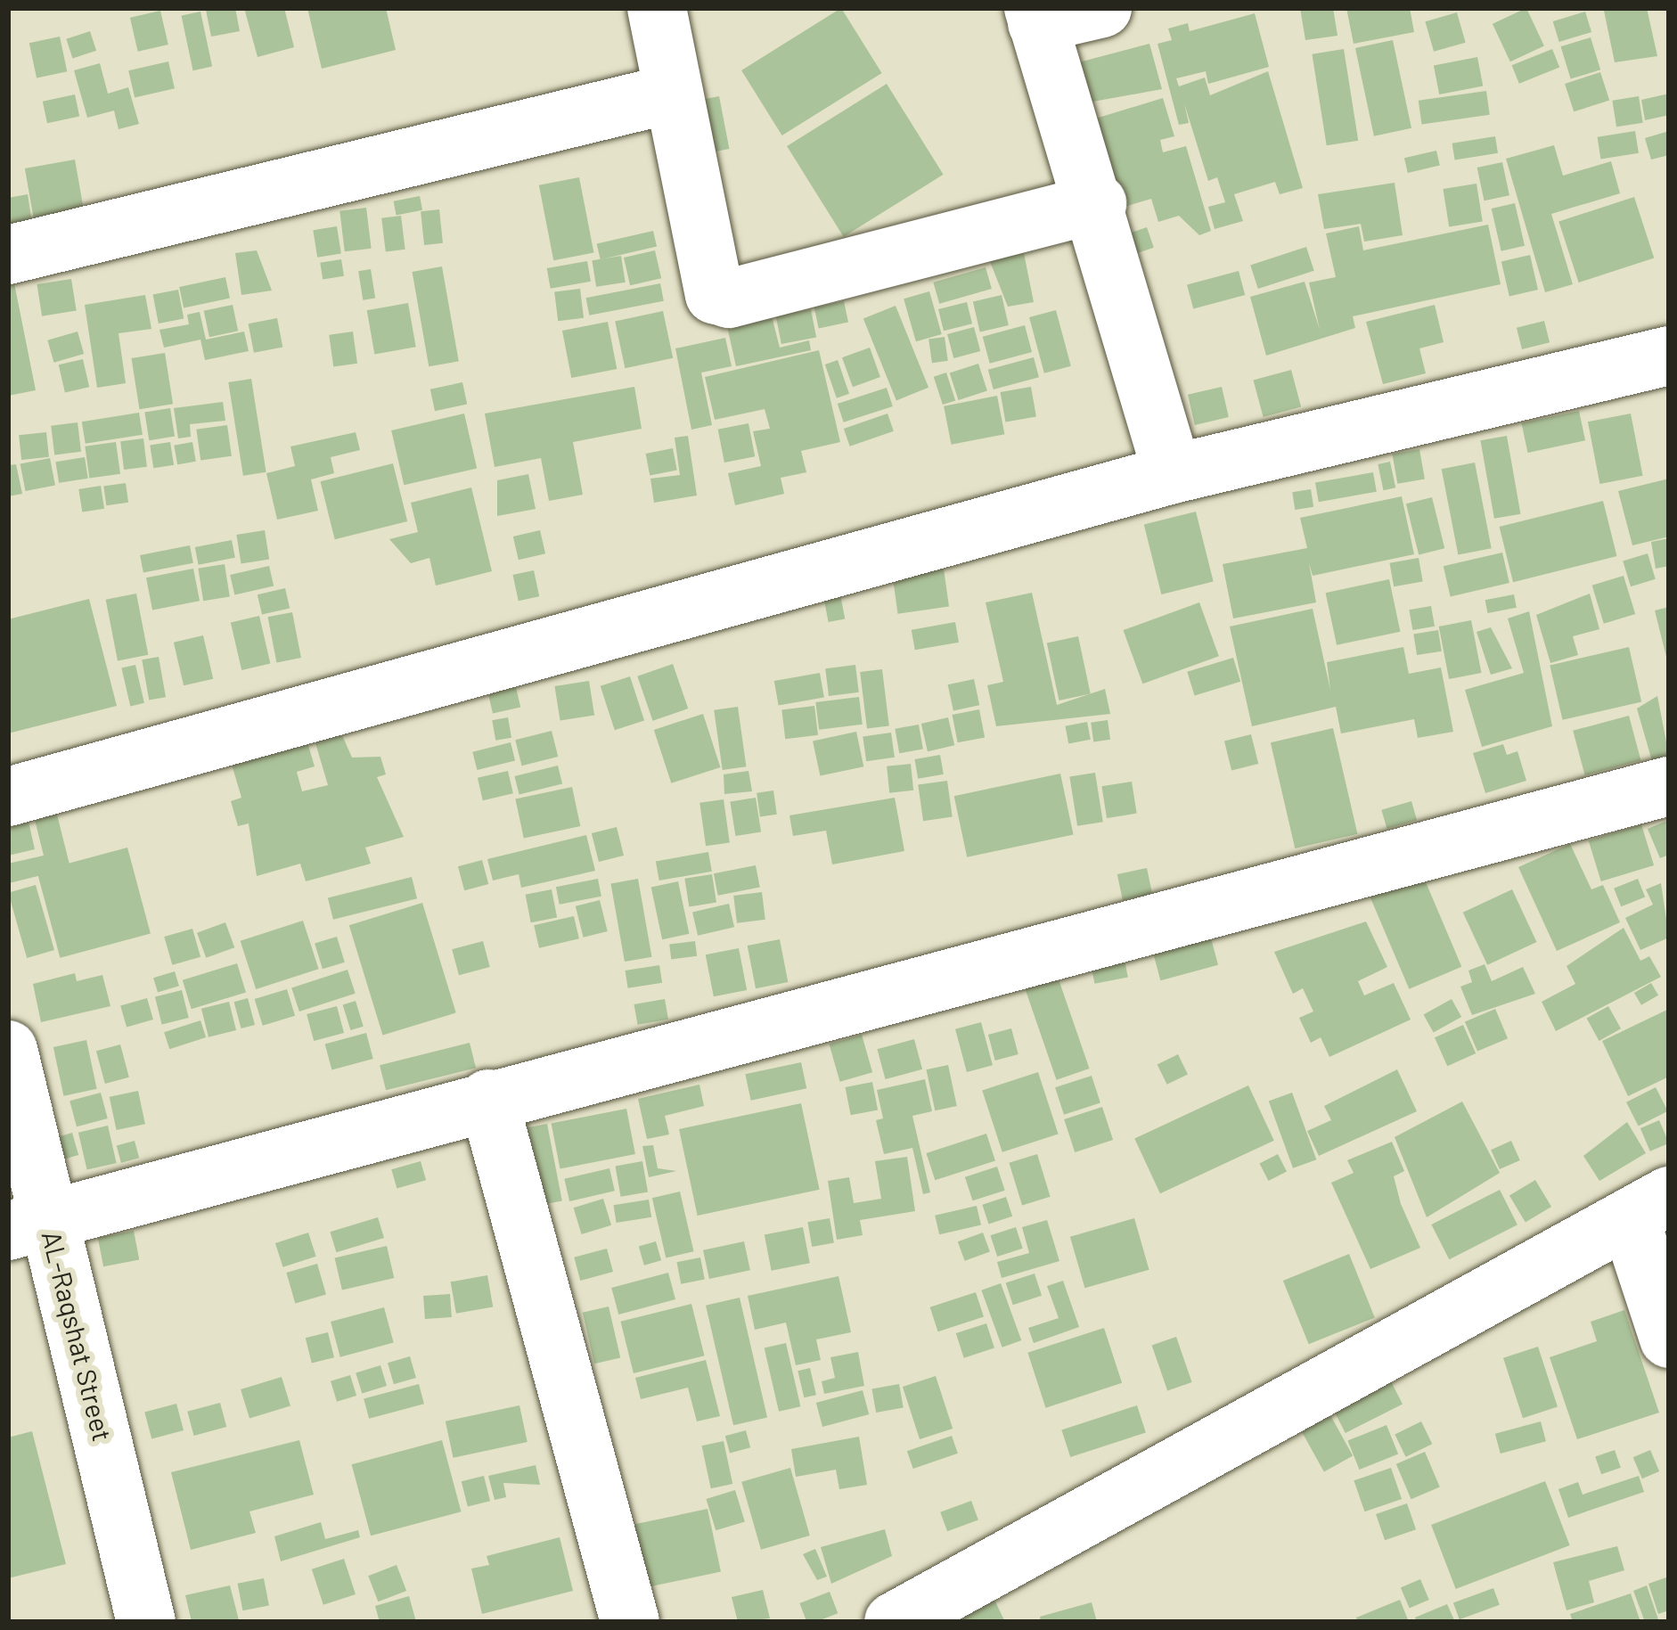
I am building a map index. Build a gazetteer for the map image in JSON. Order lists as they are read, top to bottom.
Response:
{
  "streets": {
    "street": ["AL-Raqshat Street"]
  }
}
